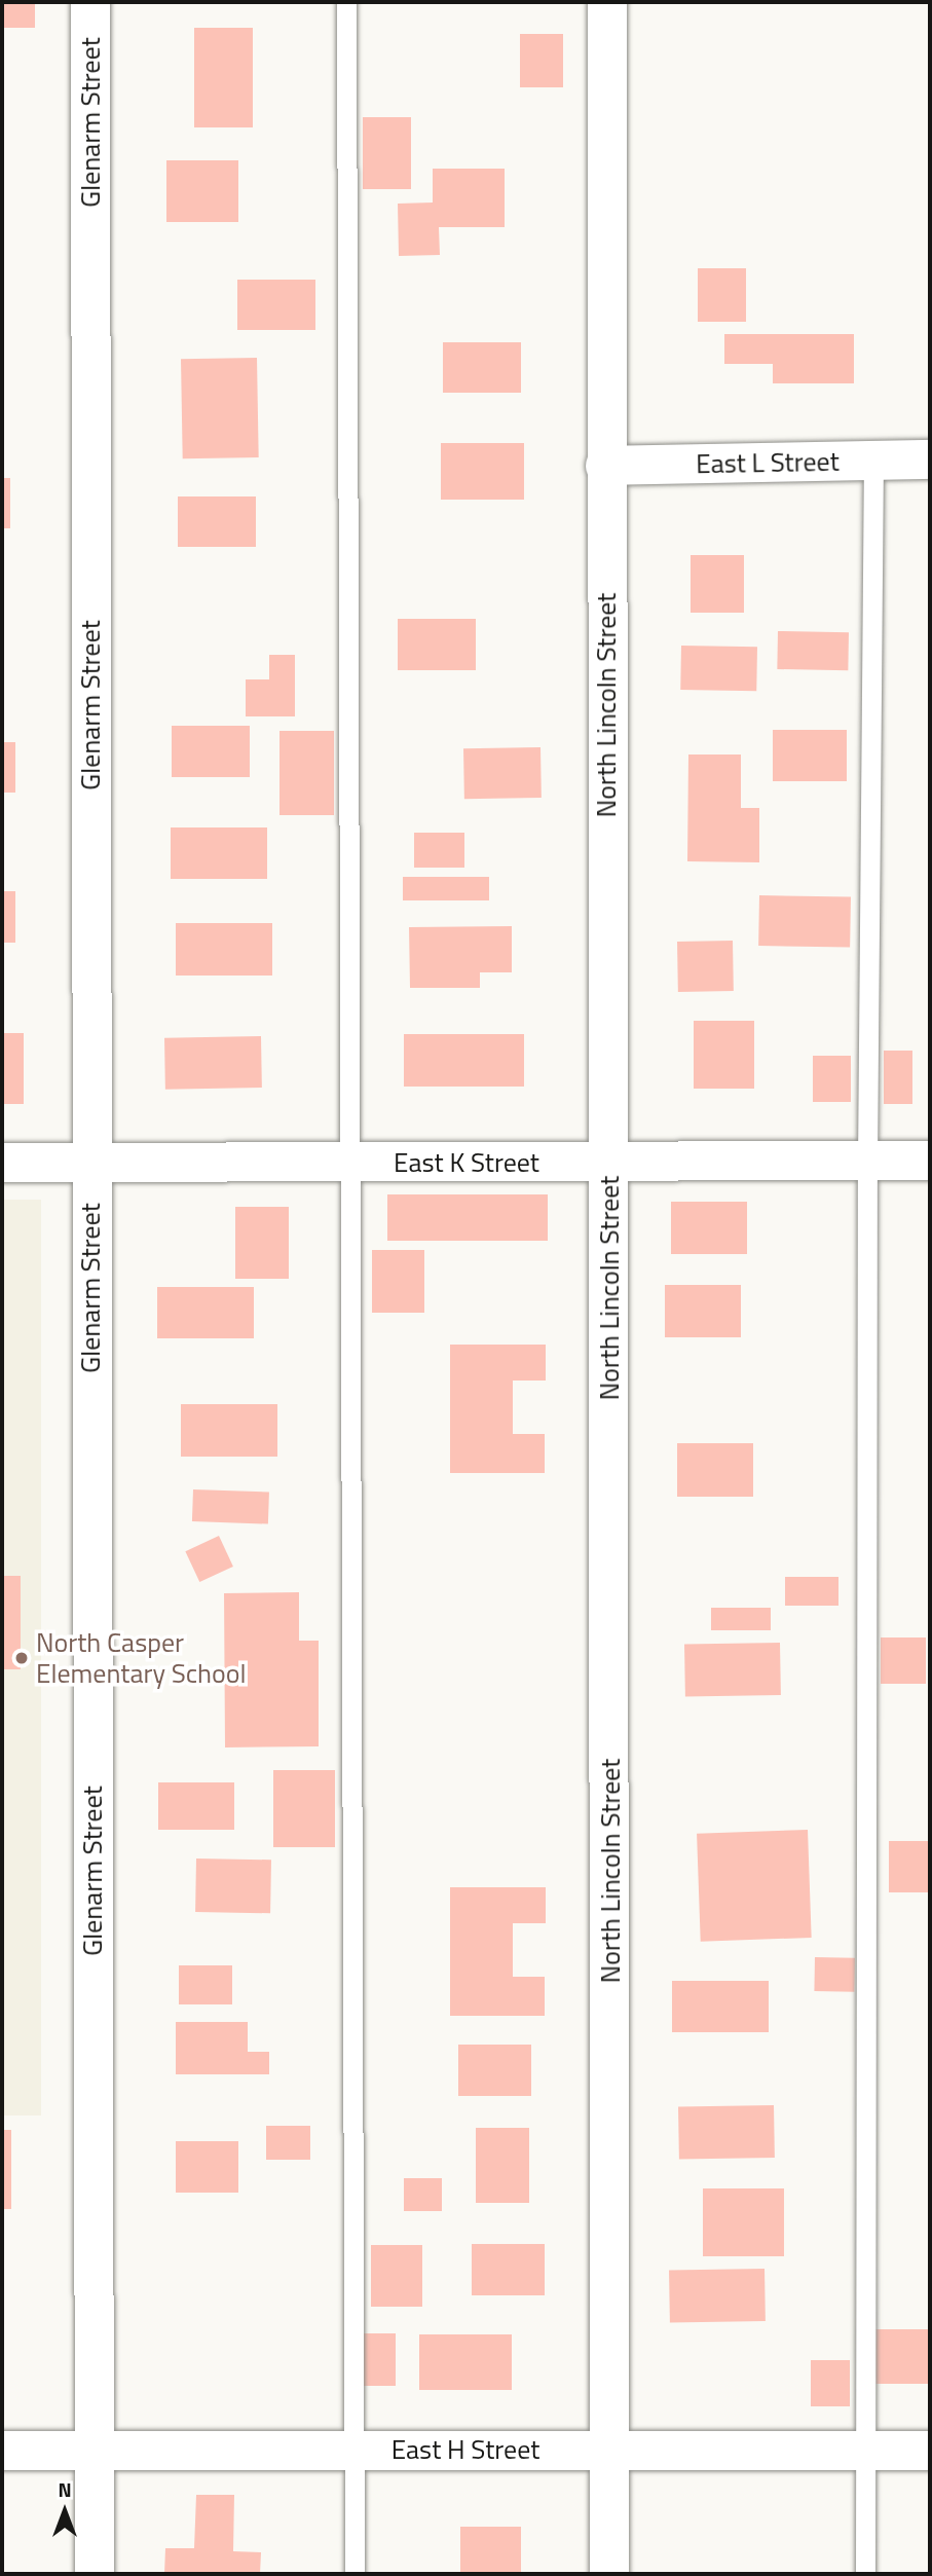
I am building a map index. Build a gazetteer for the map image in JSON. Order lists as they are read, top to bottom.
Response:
{
  "streets": {
    "street": [
      "Glenarm Street",
      "East L Street",
      "North Lincoln Street",
      "East K Street",
      "East H Street"
    ]
  },
  "crossings": [
    ["Glenarm Street", "East K Street"],
    ["Glenarm Street", "East H Street"],
    ["East L Street", "North Lincoln Street"],
    ["North Lincoln Street", "East K Street"],
    ["North Lincoln Street", "East H Street"]
  ],
  "places": ["North Casper Elementary School"],
  "north": "top"
}
